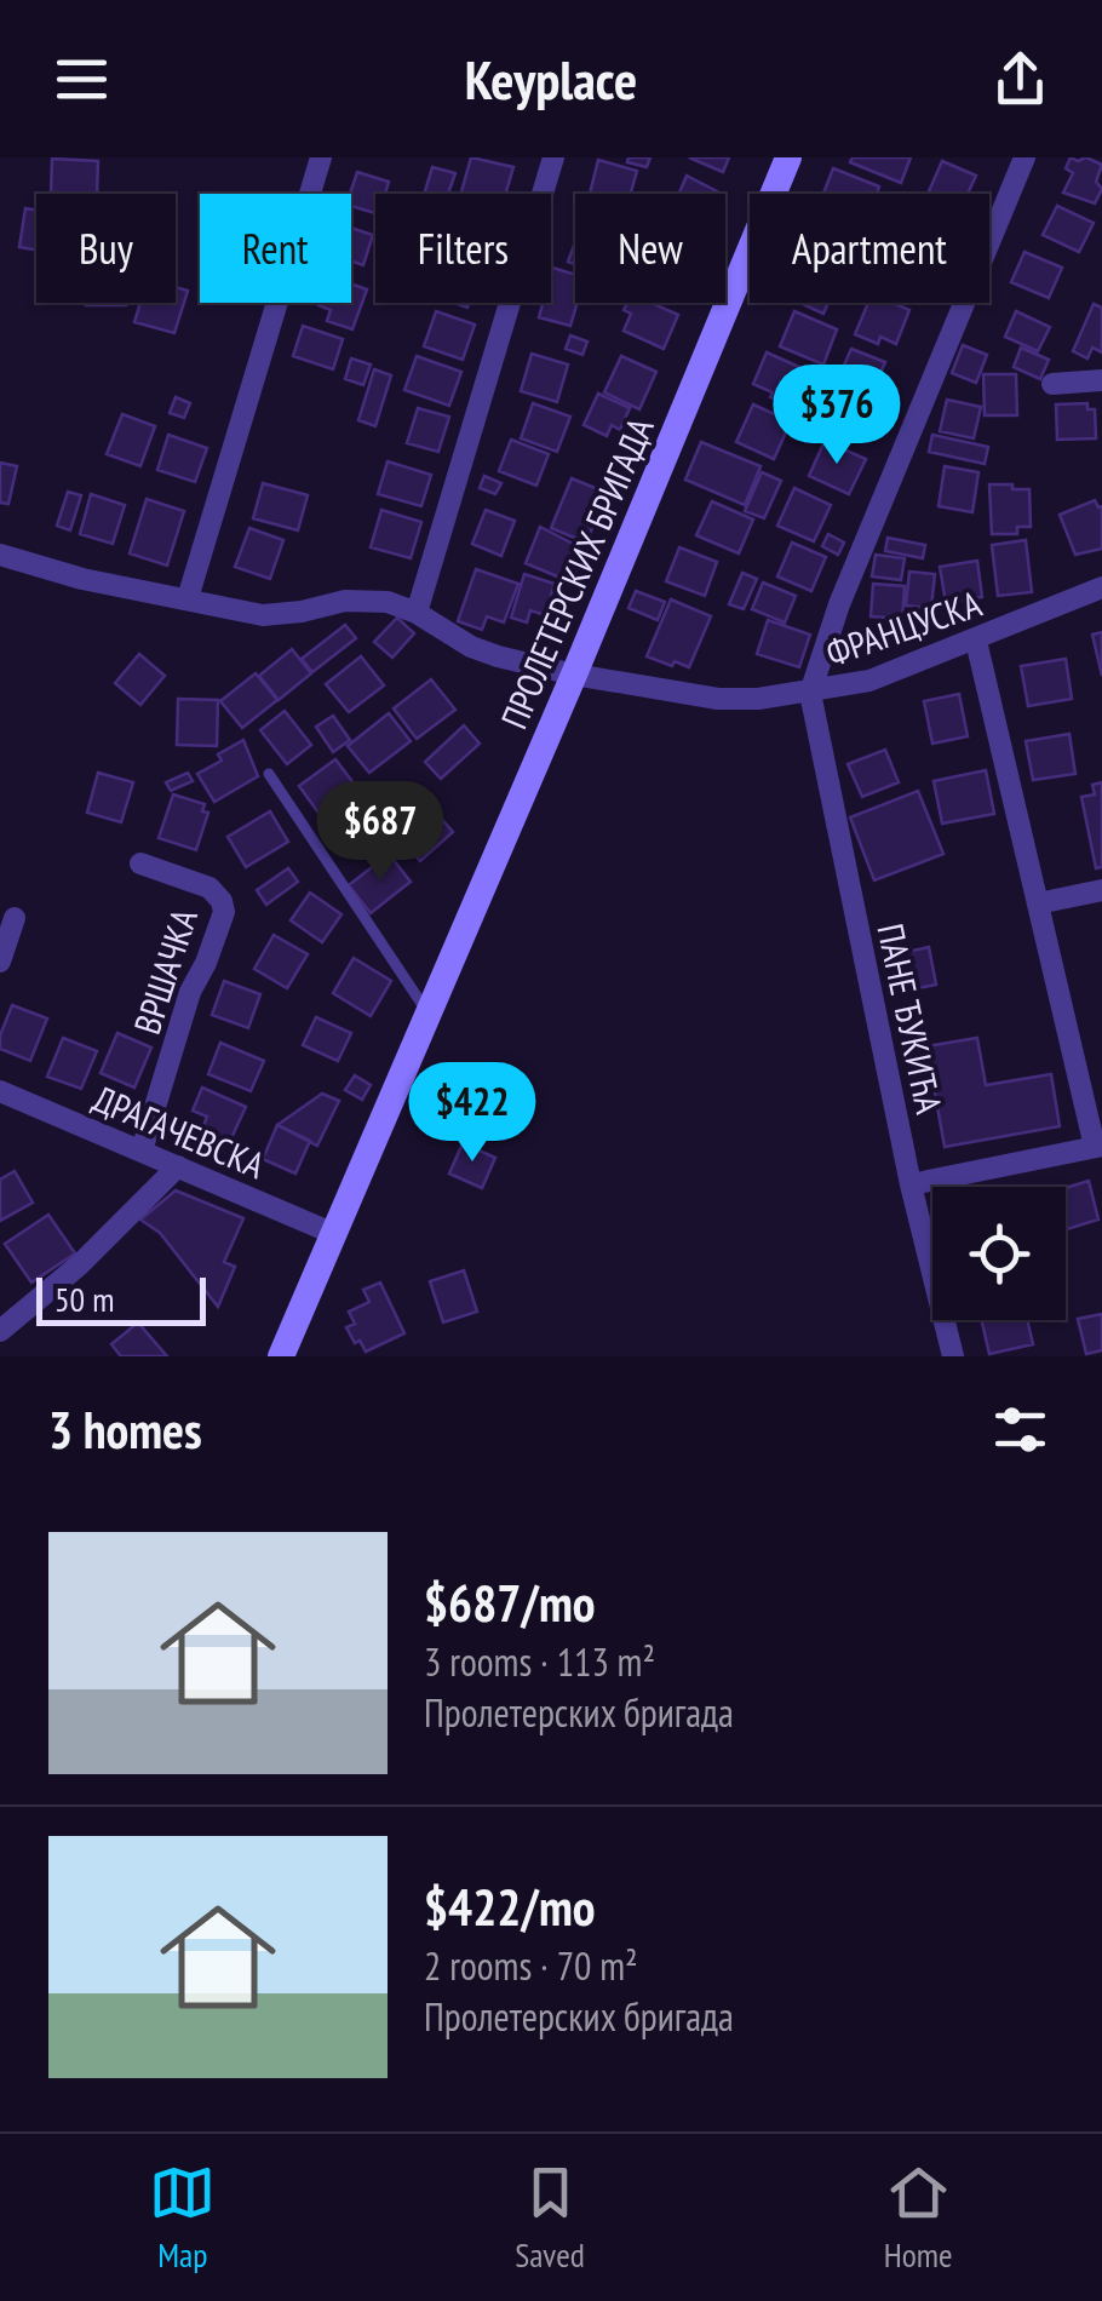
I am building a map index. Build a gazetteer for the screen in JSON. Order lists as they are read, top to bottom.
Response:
{
  "streets": {
    "street": [
      "ПРОЛЕТЕРСКИХ БРИГАДА",
      "ФРАНЦУСКА",
      "ВРШАЧКА",
      "ПАНЕ ЂУКИЋА",
      "ДРАГАЧЕВСКА"
    ]
  },
  "crossings": [
    ["ПРОЛЕТЕРСКИХ БРИГАДА", "ФРАНЦУСКА"],
    ["ПРОЛЕТЕРСКИХ БРИГАДА", "ДРАГАЧЕВСКА"],
    ["ФРАНЦУСКА", "ПАНЕ ЂУКИЋА"],
    ["ВРШАЧКА", "ДРАГАЧЕВСКА"]
  ],
  "scale_bar": "50 m",
  "page": {
    "header": "Keyplace",
    "chip": [
      "Buy",
      "Rent",
      "Filters",
      "New",
      "Apartment"
    ],
    "price": ["$376", "$687", "$422"],
    "scale": "50 m",
    "heading": "3 homes",
    "list": [
      {
        "name": "$687/mo",
        "note": "3 rooms · 113 m² · Пролетерских бригада"
      },
      {
        "name": "$422/mo",
        "note": "2 rooms · 70 m² · Пролетерских бригада"
      }
    ],
    "tabs": ["Map", "Saved", "Home"]
  }
}
